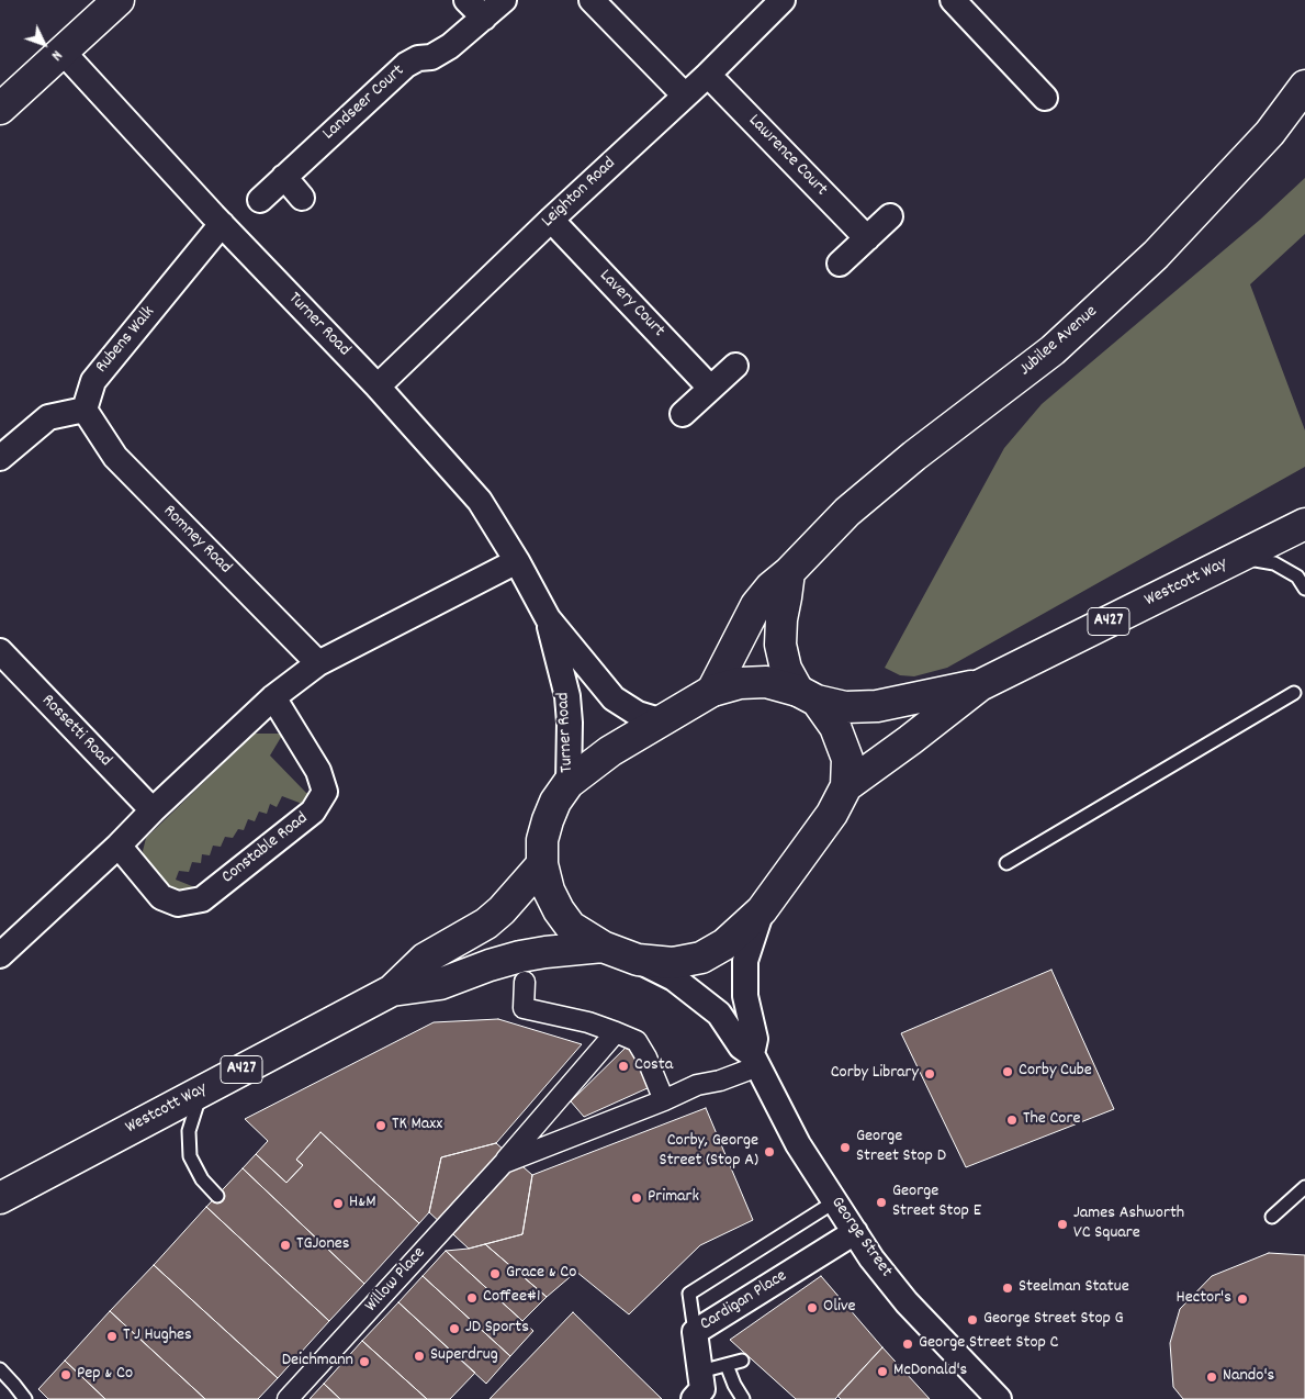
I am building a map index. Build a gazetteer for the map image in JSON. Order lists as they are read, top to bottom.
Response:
{
  "streets": {
    "main road": ["Jubilee Avenue", "Westcott Way", "A427"],
    "street": [
      "Landseer Court",
      "Lawrence Court",
      "Leighton Road",
      "Lavery Court",
      "Turner Road",
      "Rubens Walk",
      "Romney Road",
      "Rossetti Road",
      "Constable Road",
      "George Street",
      "Willow Place",
      "Cardigan Place"
    ]
  },
  "crossings": [
    ["Lawrence Court", "Leighton Road"],
    ["Leighton Road", "Lavery Court"],
    ["Leighton Road", "Turner Road"],
    ["Turner Road", "Rubens Walk"],
    ["Rubens Walk", "Romney Road"],
    ["Jubilee Avenue", "Westcott Way"],
    ["George Street", "Willow Place"],
    ["George Street", "Cardigan Place"]
  ],
  "places": [
    "Costa",
    "Corby Cube",
    "Corby Library",
    "The Core",
    "TK Maxx",
    "George Street Stop D",
    "Corby, George Street (Stop A)",
    "Primark",
    "George Street Stop E",
    "H&M",
    "James Ashworth VC Square",
    "TGJones",
    "Grace & Co",
    "Steelman Statue",
    "Coffee#1",
    "Hector's",
    "Olive",
    "George Street Stop G",
    "JD Sports",
    "T J Hughes",
    "George Street Stop C",
    "Superdrug",
    "Deichmann",
    "McDonald's",
    "Pep & Co",
    "Nando's"
  ],
  "north": "bottom right"
}
